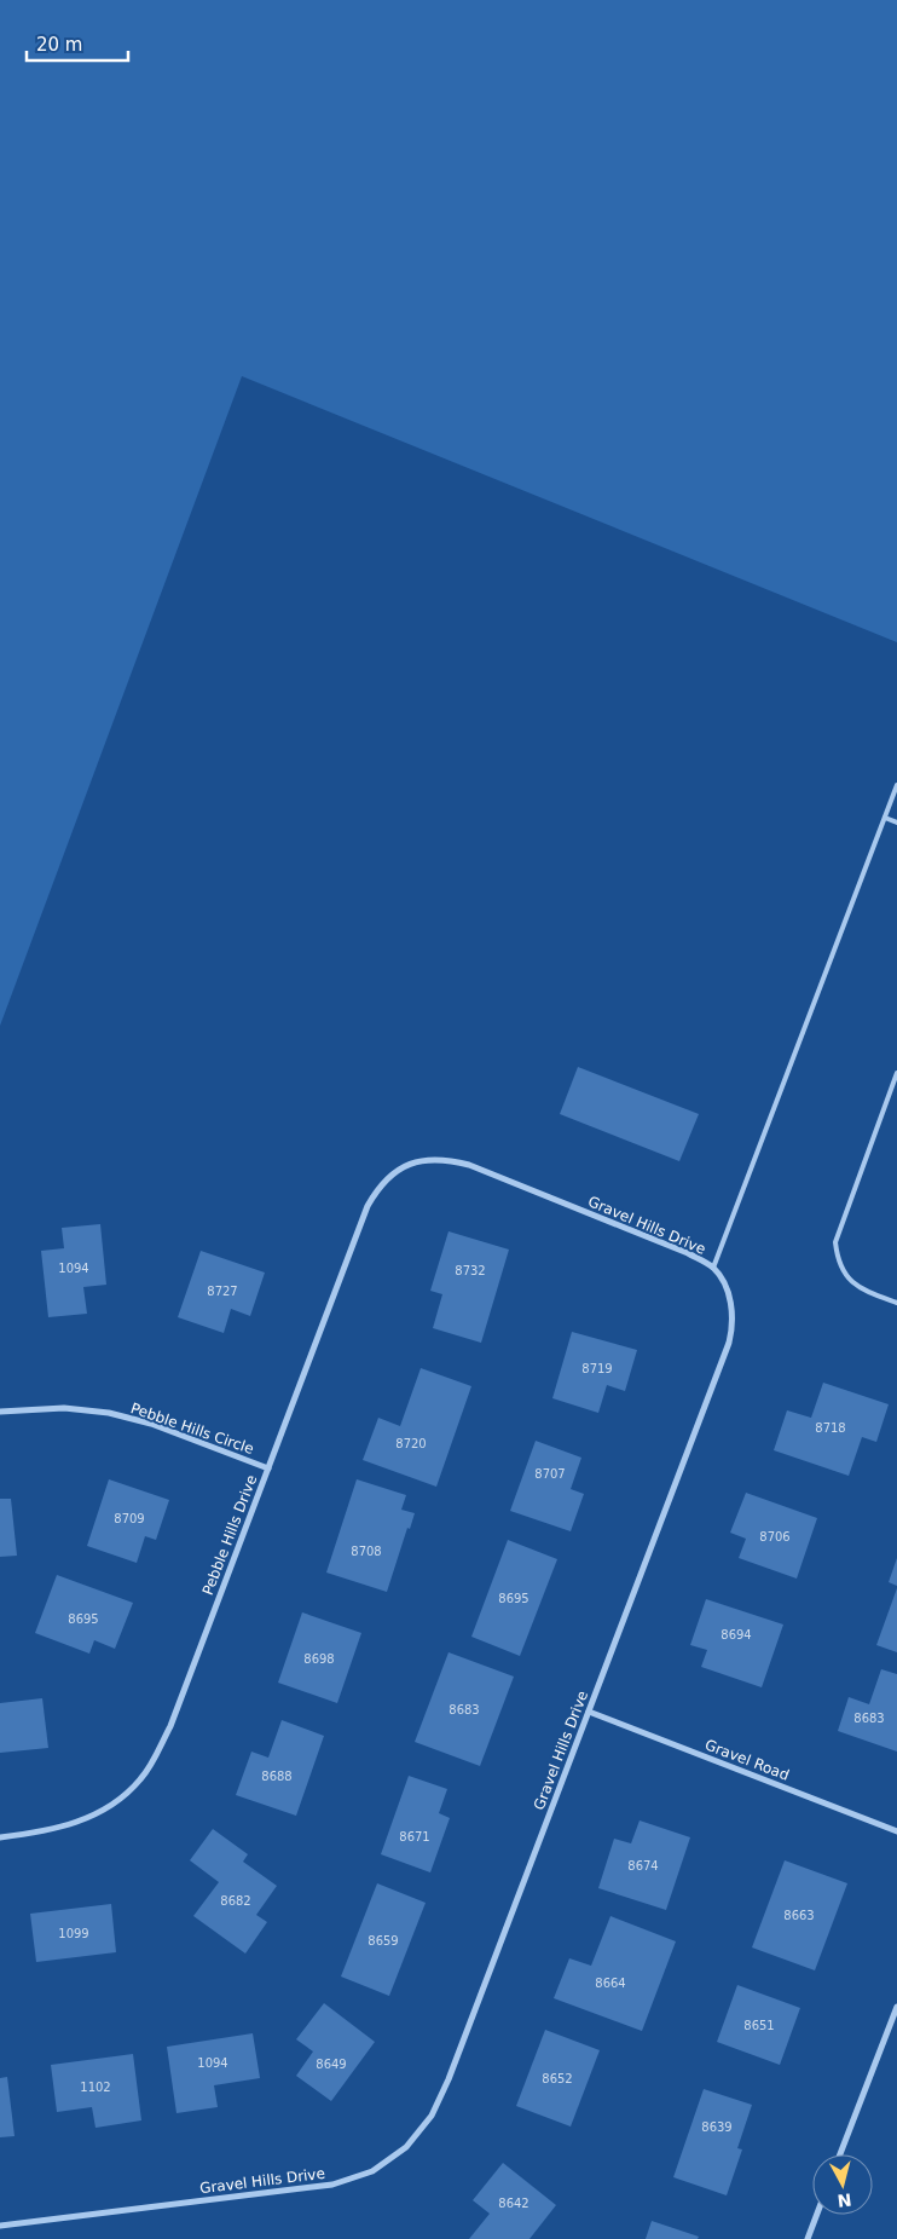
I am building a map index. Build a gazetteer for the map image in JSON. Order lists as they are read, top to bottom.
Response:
{
  "streets": {
    "street": [
      "Gravel Hills Drive",
      "Pebble Hills Circle",
      "Pebble Hills Drive",
      "Gravel Road"
    ]
  },
  "crossings": [
    ["Gravel Hills Drive", "Pebble Hills Drive"],
    ["Gravel Hills Drive", "Gravel Road"],
    ["Pebble Hills Circle", "Pebble Hills Drive"]
  ],
  "house_numbers": [
    "1094",
    "8732",
    "8727",
    "8719",
    "8718",
    "8720",
    "8707",
    "8709",
    "8706",
    "8708",
    "8695",
    "8695",
    "8694",
    "8698",
    "8683",
    "8683",
    "8688",
    "8671",
    "8674",
    "8682",
    "8663",
    "1099",
    "8659",
    "8664",
    "8651",
    "1094",
    "8649",
    "8652",
    "1102",
    "8639",
    "8642"
  ],
  "scale_bar": "20 m",
  "north": "bottom"
}
